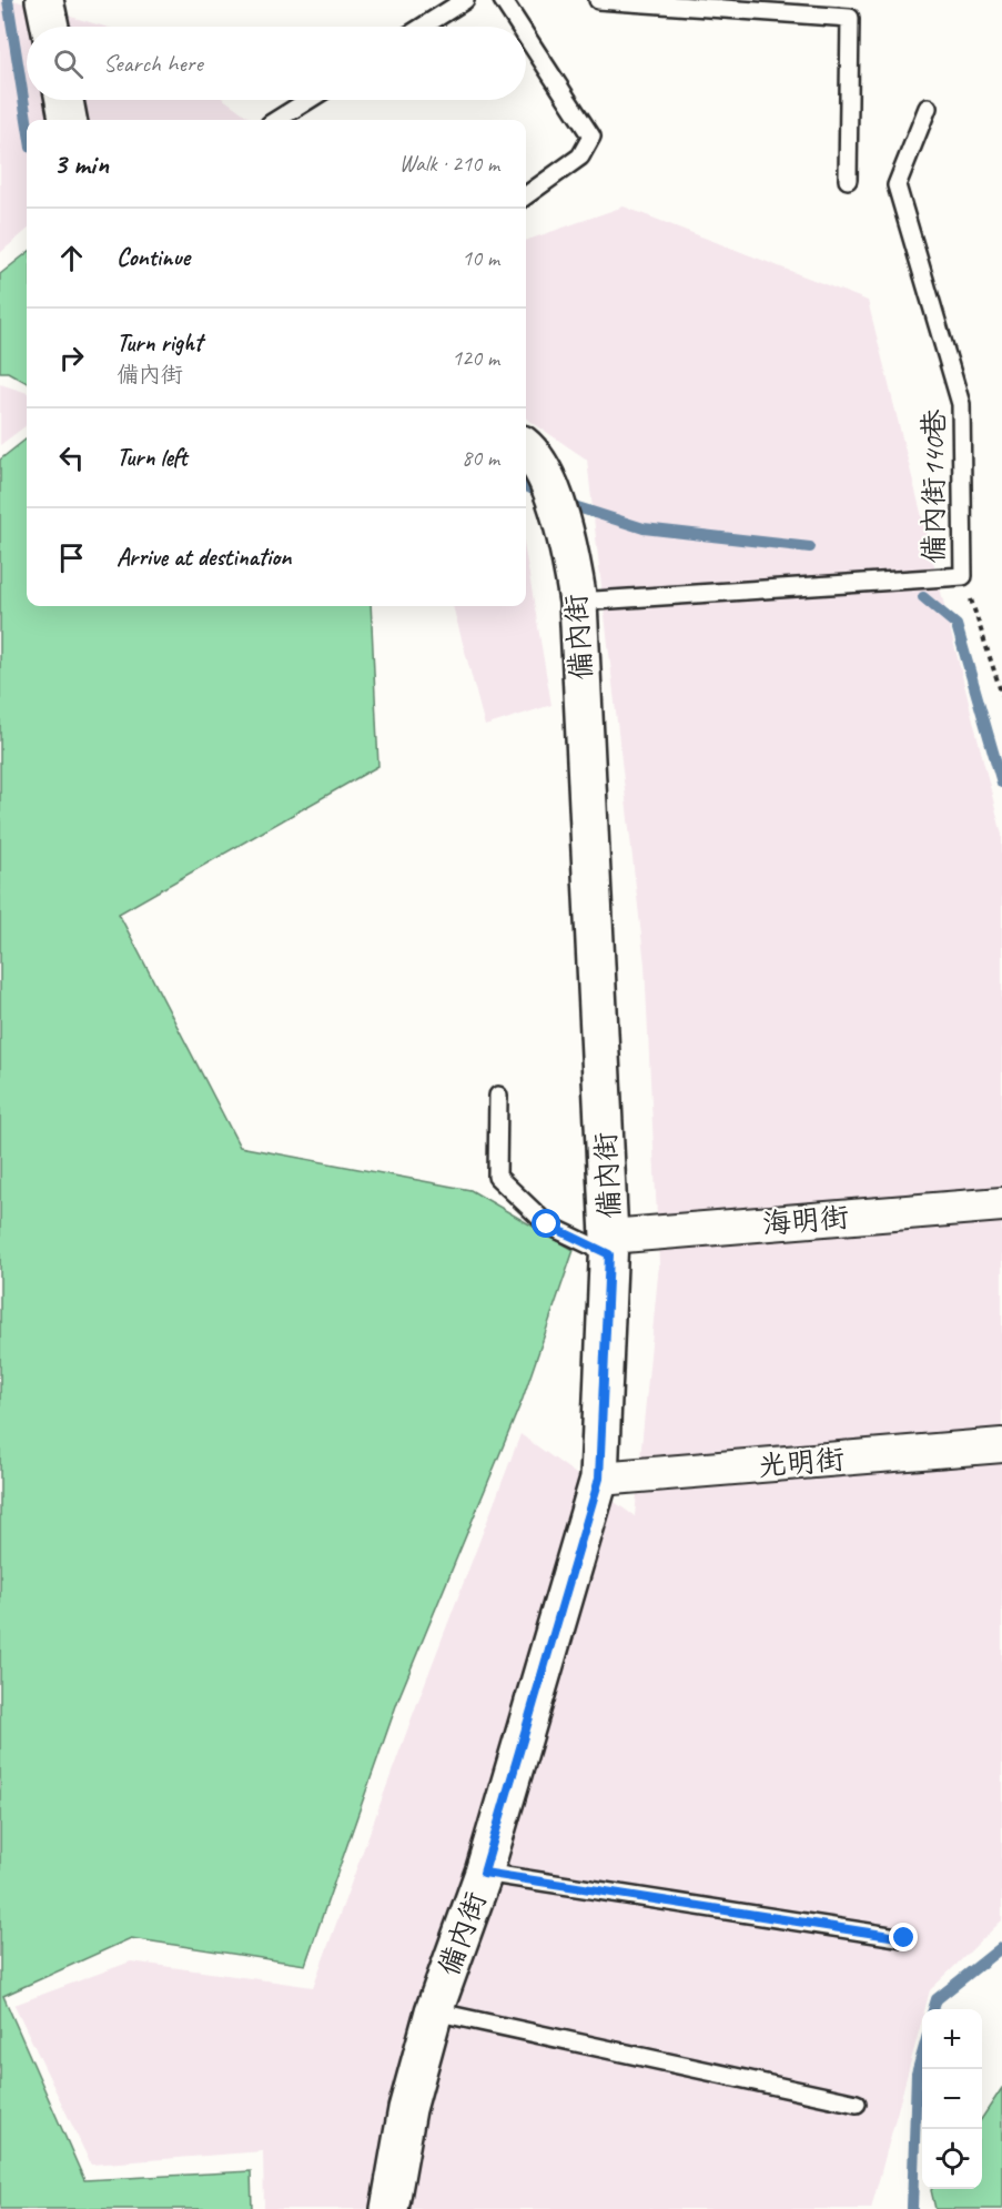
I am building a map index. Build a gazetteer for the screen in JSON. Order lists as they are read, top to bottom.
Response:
{
  "streets": {
    "street": ["備內街", "海明街", "光明街"],
    "lane": ["備內街140巷"]
  },
  "crossings": [
    ["備內街140巷", "備內街"],
    ["備內街", "海明街"],
    ["備內街", "光明街"]
  ],
  "page": {
    "search": "Search here",
    "heading": ["3 min", "Walk · 210 m"],
    "list": [
      ["Continue", "10 m"],
      ["Turn right", "備內街", "120 m"],
      ["Turn left", "80 m"],
      "Arrive at destination"
    ],
    "map_buttons": ["+", "−"]
  }
}
